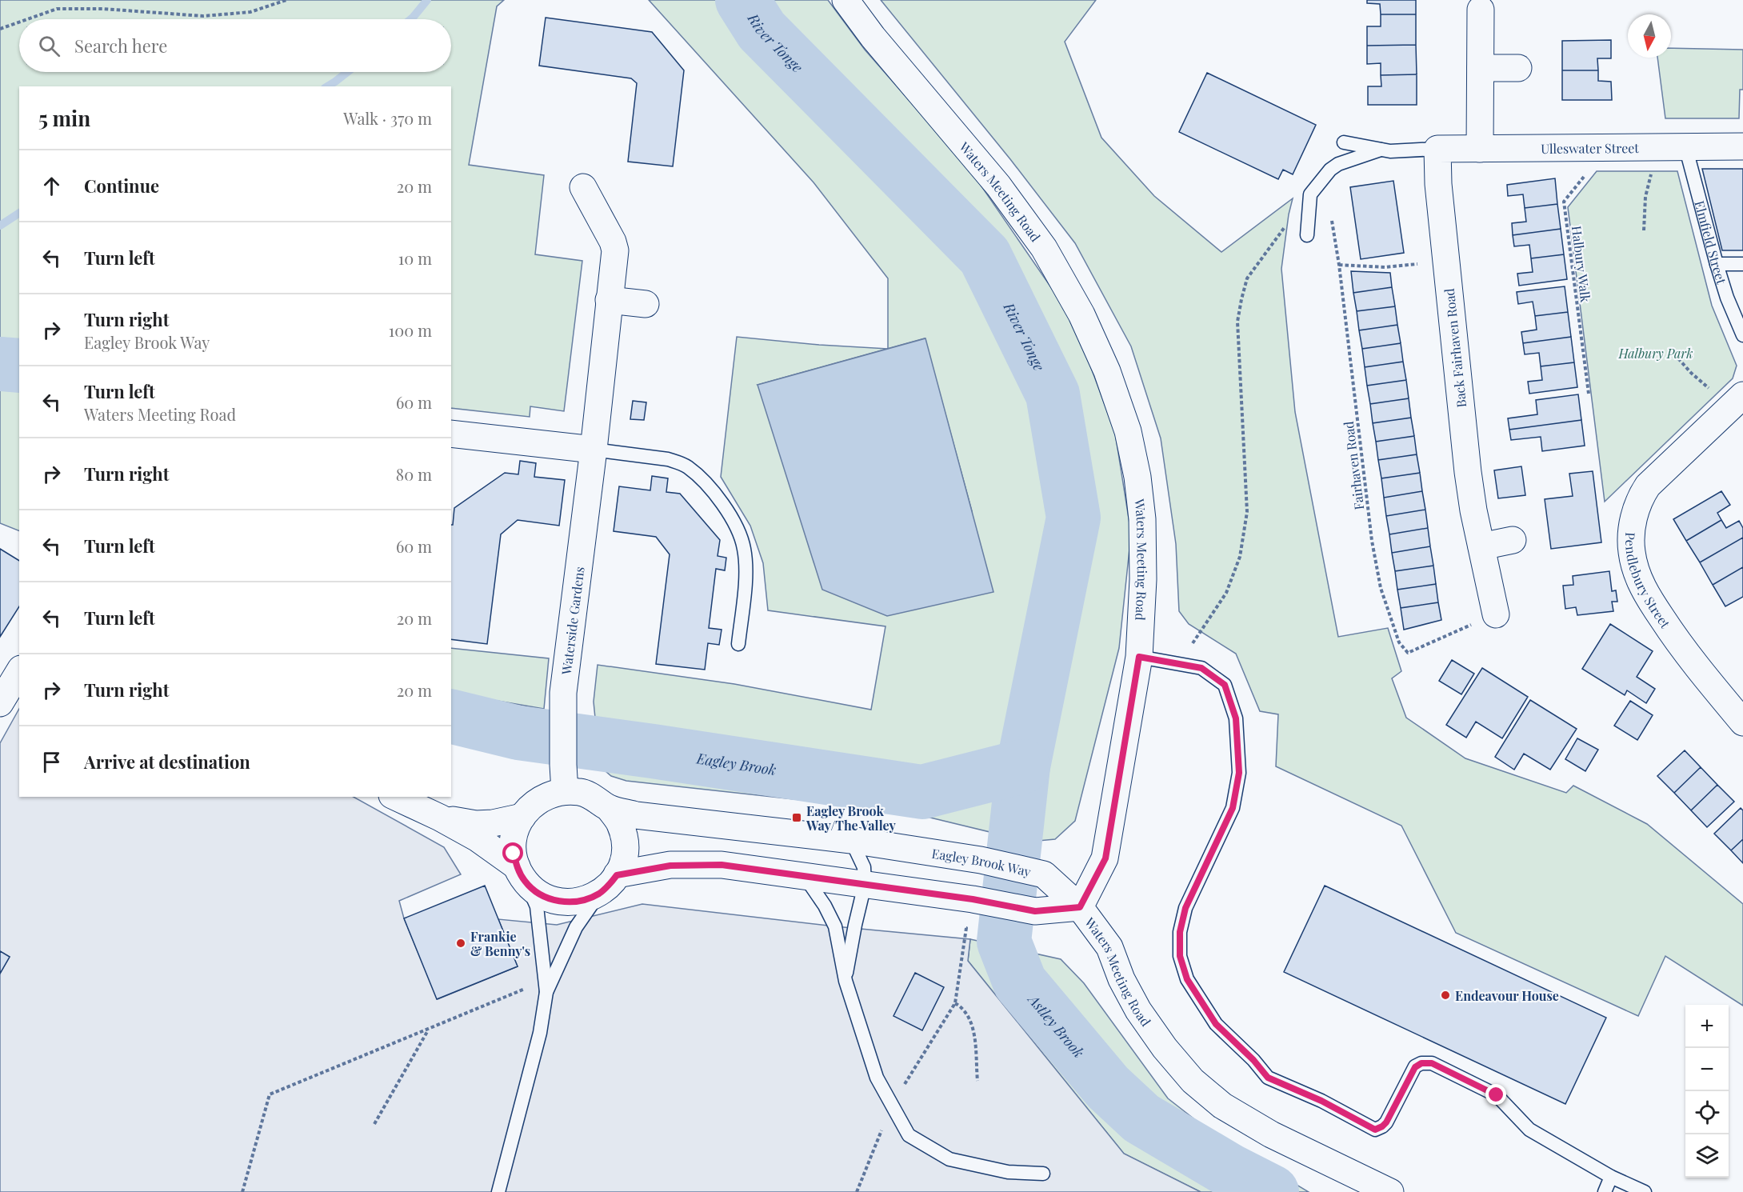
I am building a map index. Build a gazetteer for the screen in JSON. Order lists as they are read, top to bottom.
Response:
{
  "streets": {
    "street": [
      "Ulleswater Street",
      "Waters Meeting Road",
      "Back Fairhaven Road",
      "Pendlebury Street",
      "Waterside Gardens",
      "Eagley Brook Way"
    ],
    "lane": ["Elmfield Street"],
    "path": ["Halbury Walk", "Fairhaven Road"]
  },
  "crossings": [
    ["Ulleswater Street", "Elmfield Street"],
    ["Ulleswater Street", "Halbury Walk"],
    ["Ulleswater Street", "Back Fairhaven Road"],
    ["Waters Meeting Road", "Eagley Brook Way"],
    ["Back Fairhaven Road", "Fairhaven Road"],
    ["Waterside Gardens", "Eagley Brook Way"]
  ],
  "water": ["River Tonge", "Eagley Brook", "Astley Brook"],
  "parks": ["Halbury Park"],
  "places": {
    "transit": ["Eagley Brook Way/The Valley"],
    "other": ["Frankie & Benny's", "Endeavour House"]
  },
  "north": "bottom",
  "page": {
    "search": "Search here",
    "heading": ["5 min", "Walk · 370 m"],
    "list": [
      ["Continue", "20 m"],
      ["Turn left", "10 m"],
      ["Turn right", "Eagley Brook Way", "100 m"],
      ["Turn left", "Waters Meeting Road", "60 m"],
      ["Turn right", "80 m"],
      ["Turn left", "60 m"],
      ["Turn left", "20 m"],
      ["Turn right", "20 m"],
      "Arrive at destination"
    ],
    "map_buttons": ["+", "−"]
  }
}
